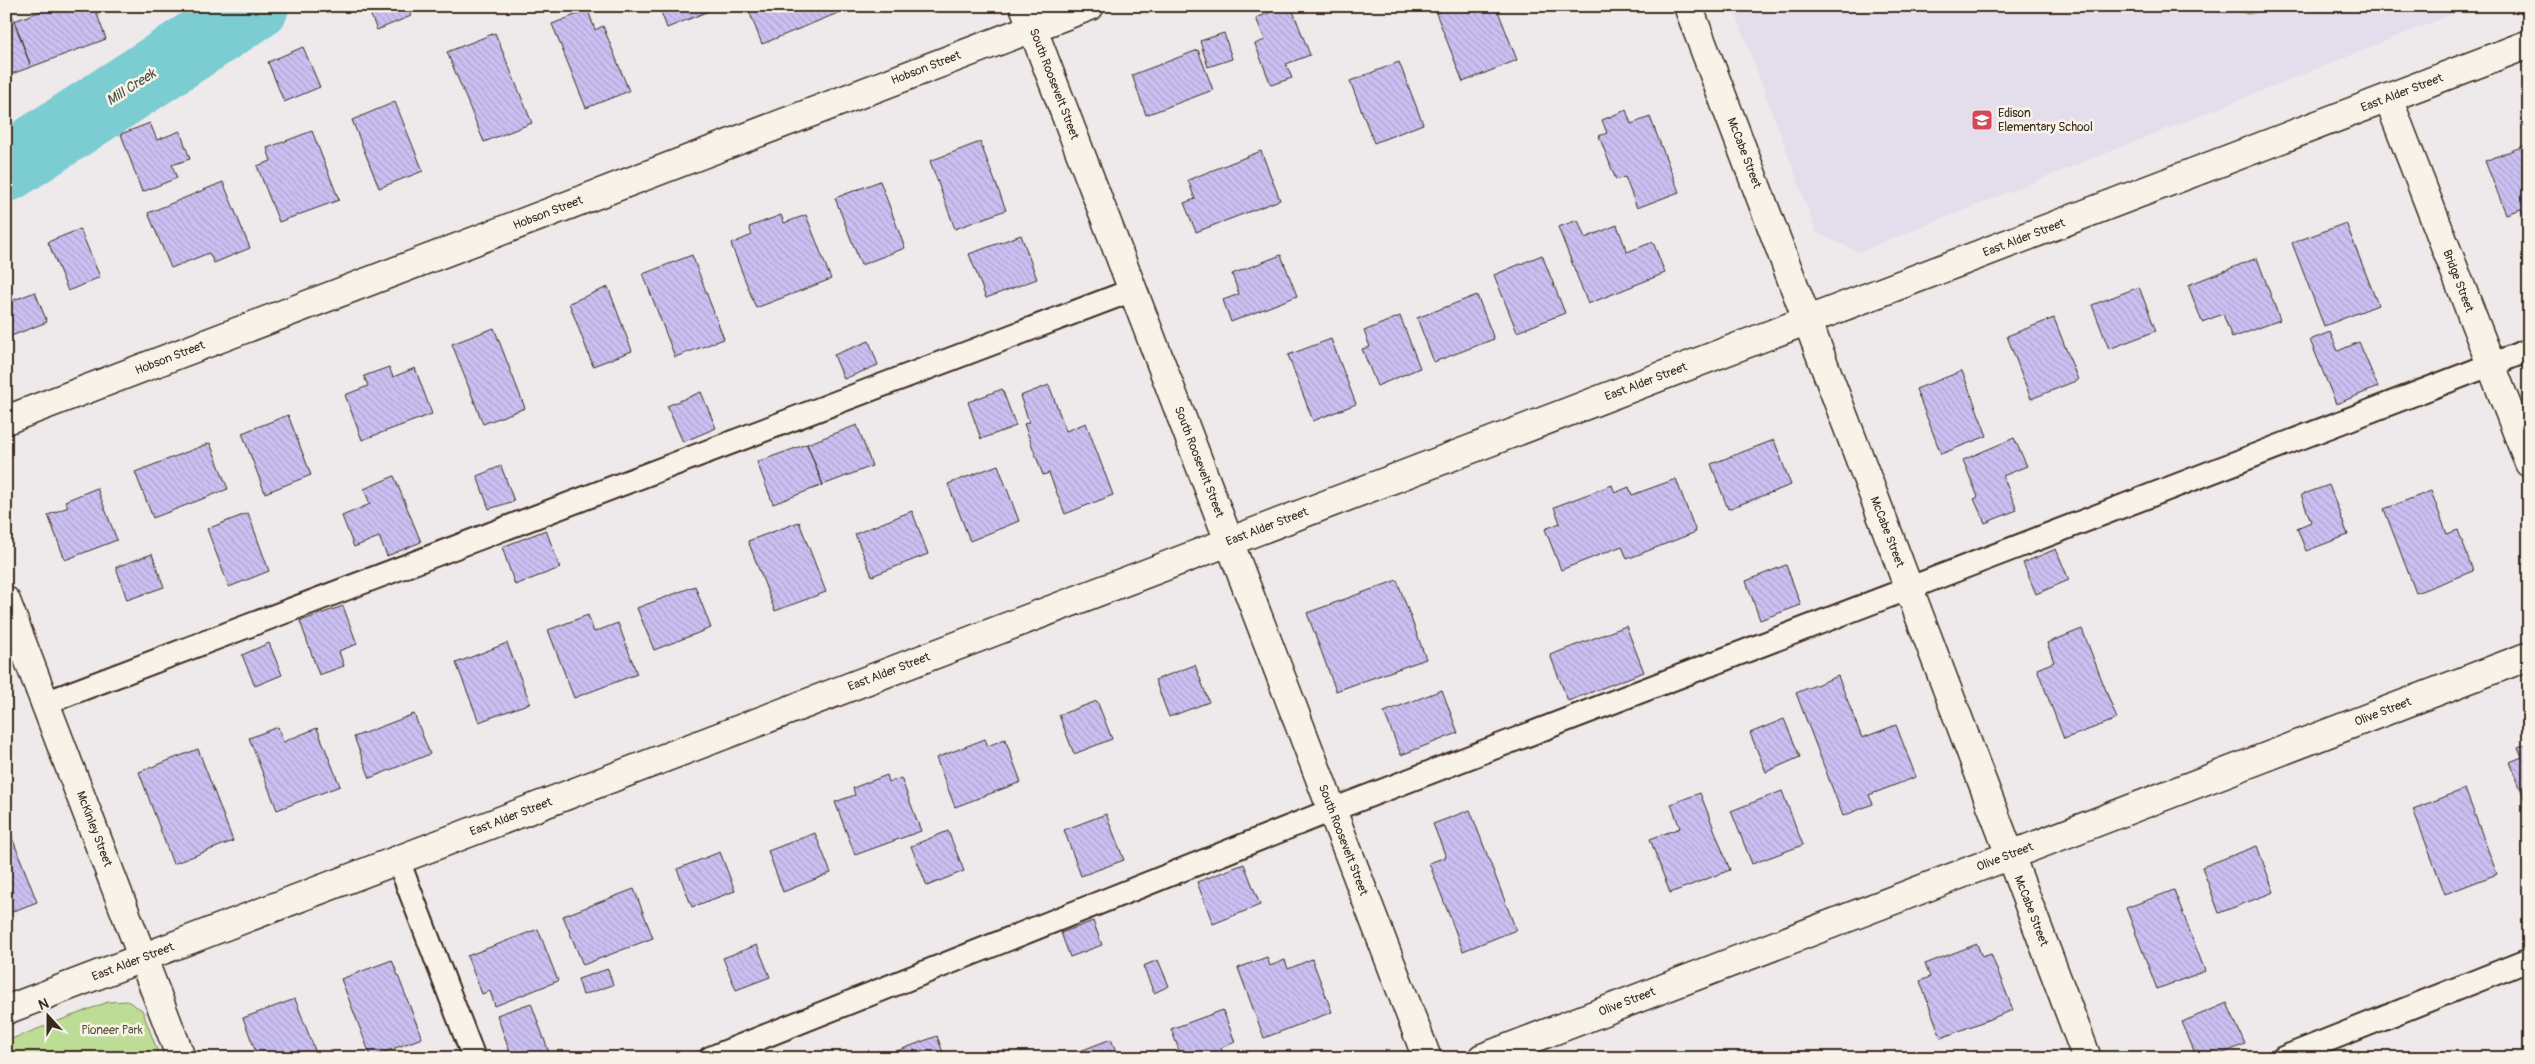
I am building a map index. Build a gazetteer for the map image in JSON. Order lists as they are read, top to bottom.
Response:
{
  "streets": {
    "street": [
      "Hobson Street",
      "South Roosevelt Street",
      "East Alder Street",
      "McCabe Street",
      "Bridge Street",
      "Olive Street",
      "McKinley Street"
    ]
  },
  "crossings": [
    ["Hobson Street", "South Roosevelt Street"],
    ["South Roosevelt Street", "East Alder Street"],
    ["East Alder Street", "McCabe Street"],
    ["East Alder Street", "Bridge Street"],
    ["East Alder Street", "McKinley Street"],
    ["McCabe Street", "Olive Street"]
  ],
  "water": ["Mill Creek"],
  "parks": ["Pioneer Park"],
  "places": {
    "school or university": ["Edison Elementary School"]
  },
  "north": "top"
}
